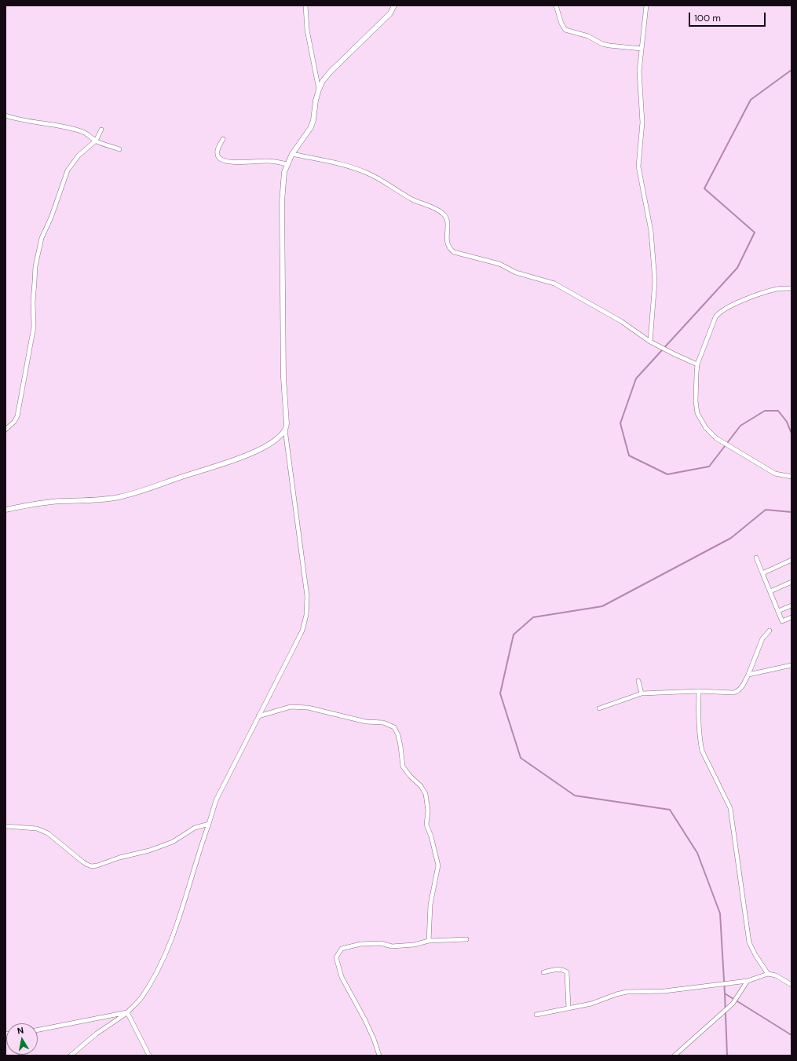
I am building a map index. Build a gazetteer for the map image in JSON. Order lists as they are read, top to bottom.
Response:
{
  "scale_bar": "100 m",
  "north": "top"
}
